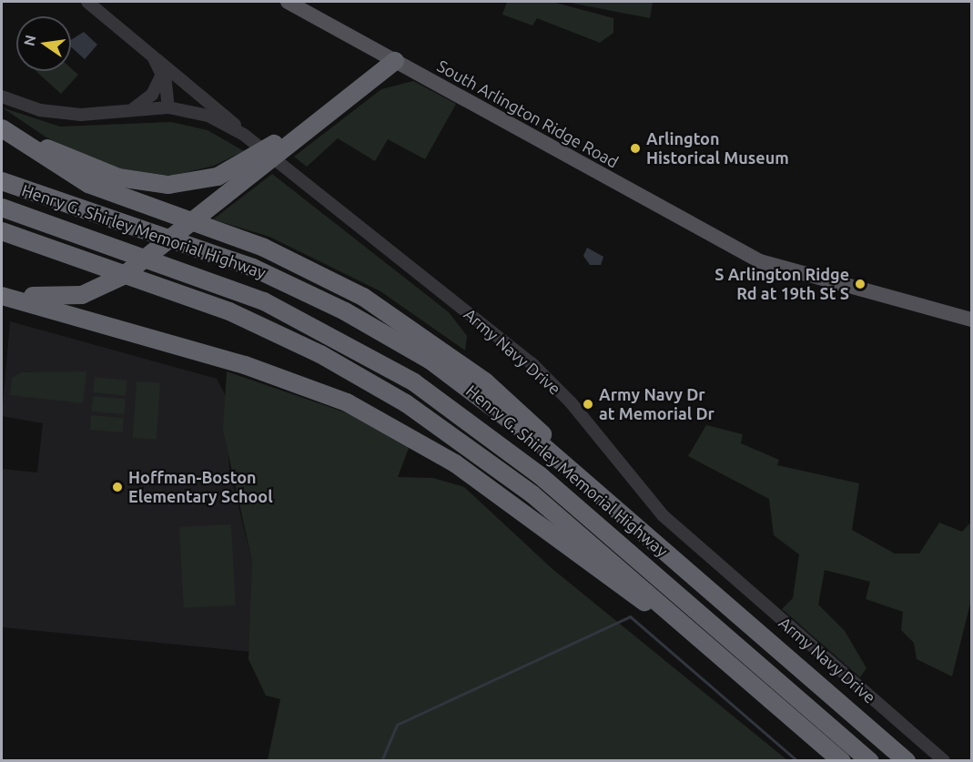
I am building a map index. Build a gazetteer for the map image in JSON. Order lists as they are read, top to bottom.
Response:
{
  "streets": {
    "highway": ["Henry G. Shirley Memorial Highway"],
    "main road": ["South Arlington Ridge Road"],
    "street": ["Army Navy Drive"]
  },
  "places": [
    "Arlington Historical Museum",
    "S Arlington Ridge Rd at 19th St S",
    "Army Navy Dr at Memorial Dr",
    "Hoffman-Boston Elementary School"
  ],
  "north": "left"
}
